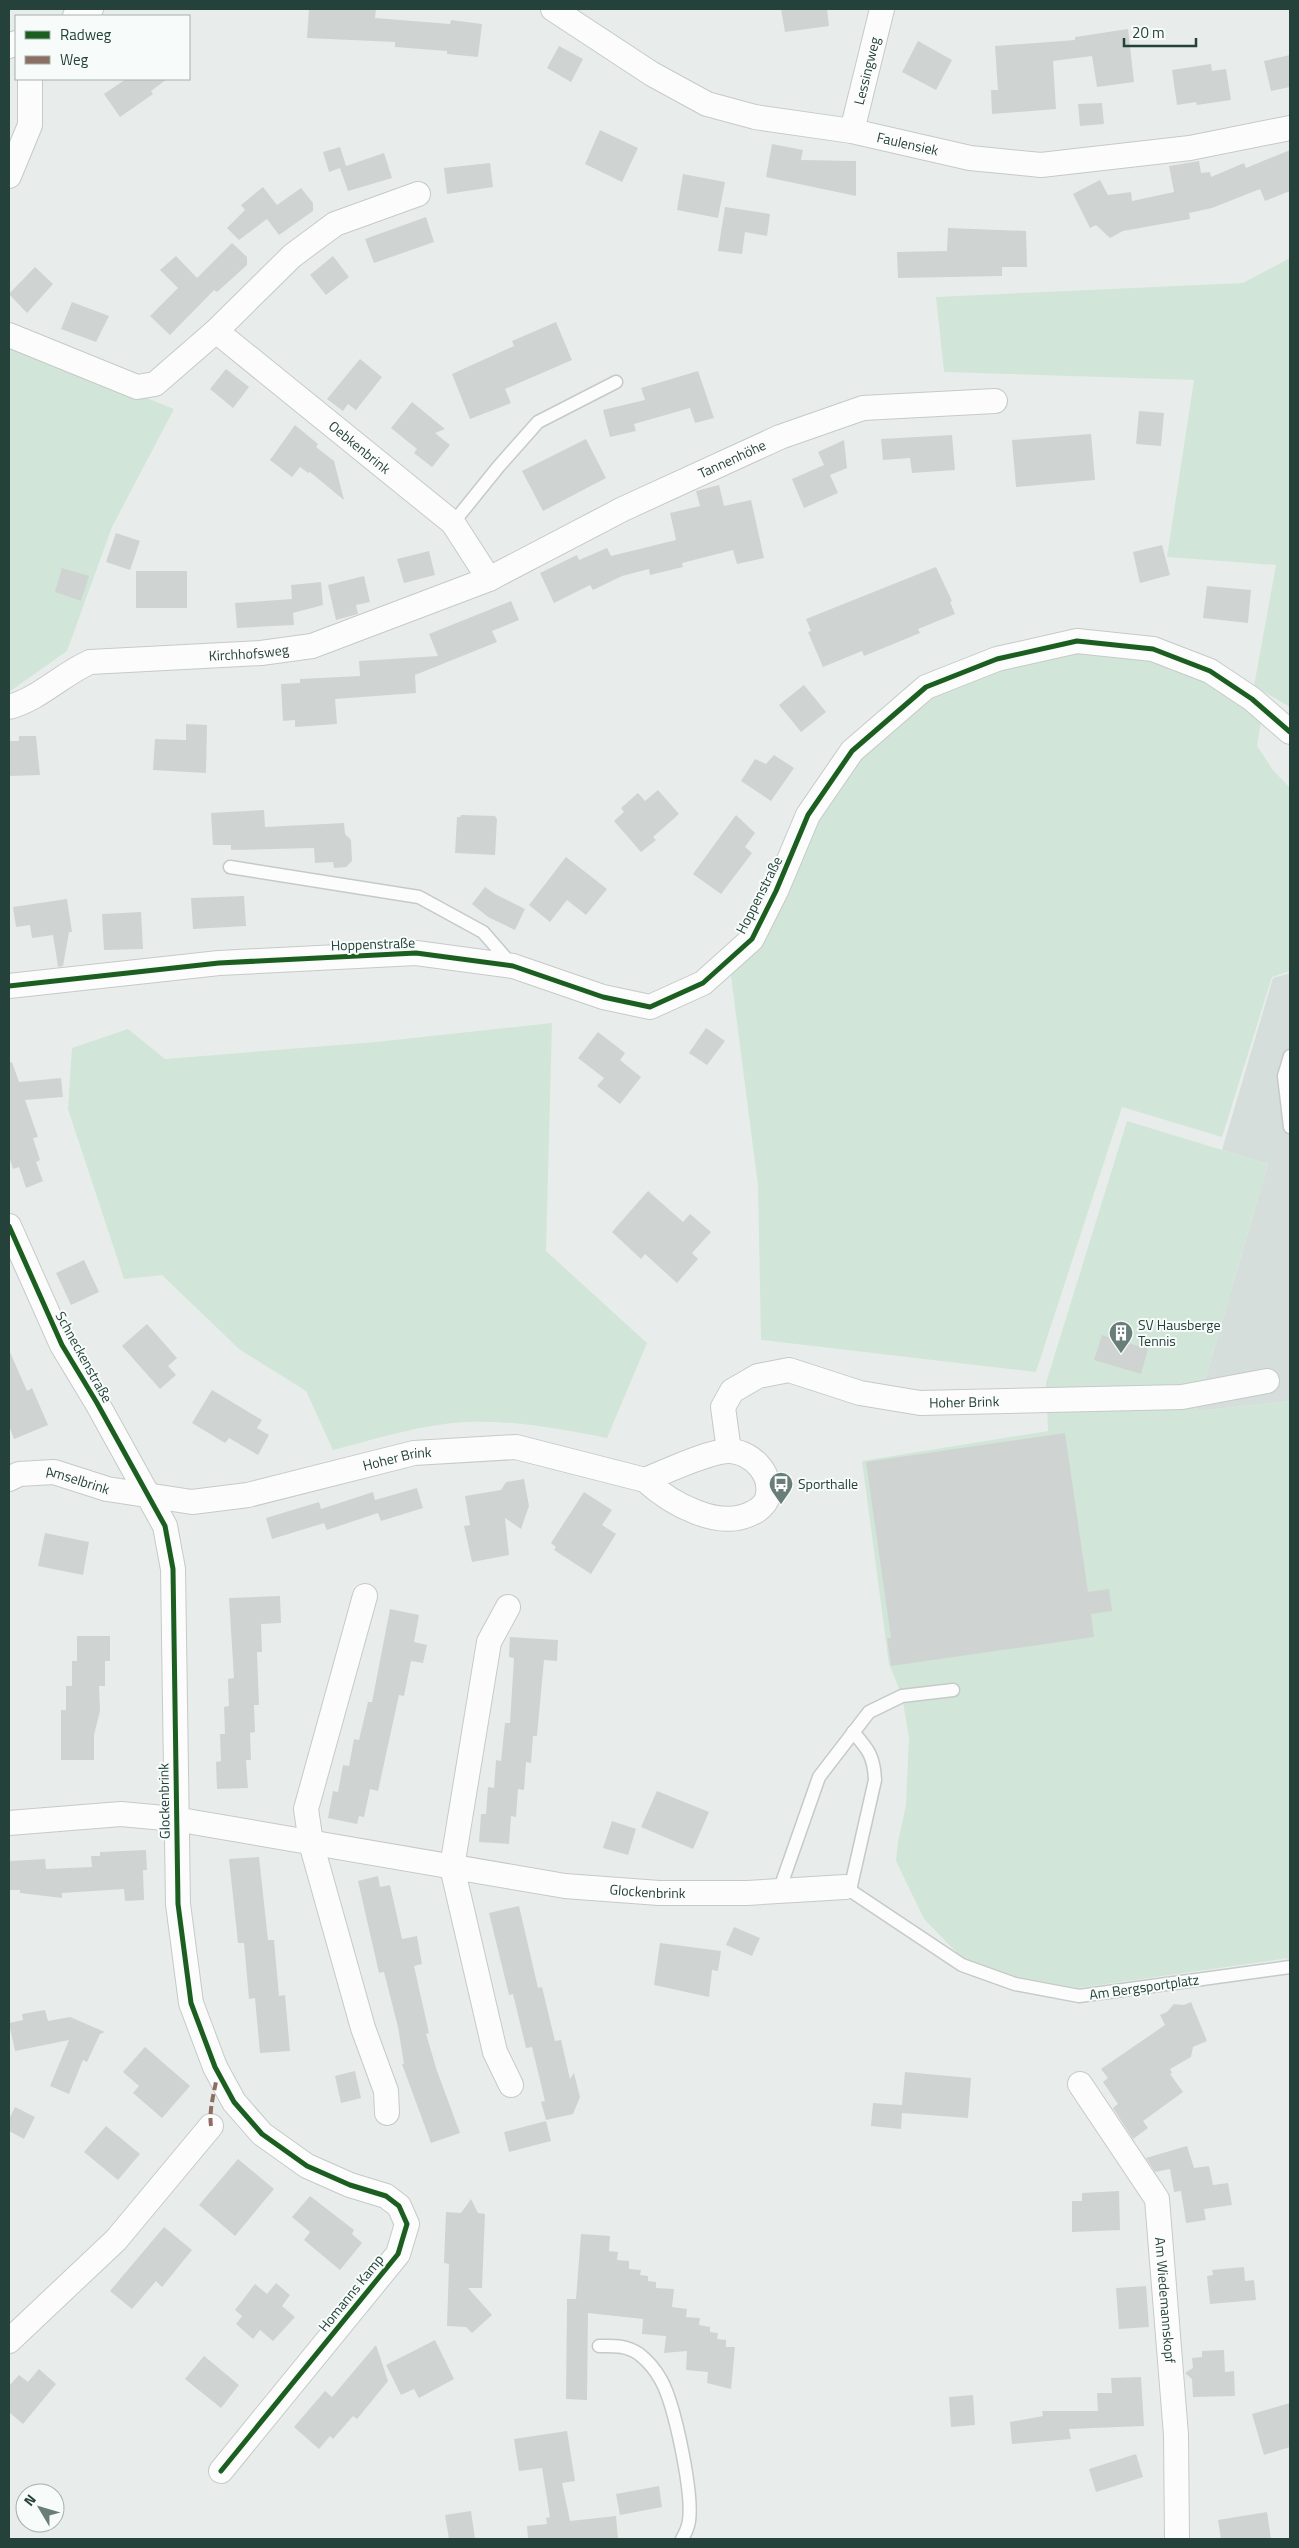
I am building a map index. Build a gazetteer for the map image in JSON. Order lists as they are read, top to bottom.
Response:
{
  "streets": {
    "street": [
      "Lessingweg",
      "Faulensiek",
      "Oebkenbrink",
      "Tannenhöhe",
      "Kirchhofsweg",
      "Hoppenstraße",
      "Schneckenstraße",
      "Hoher Brink",
      "Amselbrink",
      "Glockenbrink",
      "Homanns Kamp",
      "Am Wiedemannskopf"
    ],
    "lane": ["Am Bergsportplatz"]
  },
  "crossings": [
    ["Lessingweg", "Faulensiek"],
    ["Oebkenbrink", "Tannenhöhe"],
    ["Oebkenbrink", "Kirchhofsweg"],
    ["Tannenhöhe", "Kirchhofsweg"],
    ["Schneckenstraße", "Hoher Brink"],
    ["Schneckenstraße", "Amselbrink"],
    ["Schneckenstraße", "Glockenbrink"],
    ["Hoher Brink", "Amselbrink"],
    ["Hoher Brink", "Glockenbrink"],
    ["Amselbrink", "Glockenbrink"],
    ["Glockenbrink", "Am Bergsportplatz"],
    ["Glockenbrink", "Homanns Kamp"]
  ],
  "places": {
    "building": ["SV Hausberge Tennis"],
    "bus stop": ["Sporthalle"]
  },
  "legend": ["Radweg", "Weg"],
  "scale_bar": "20 m",
  "north": "top left"
}
